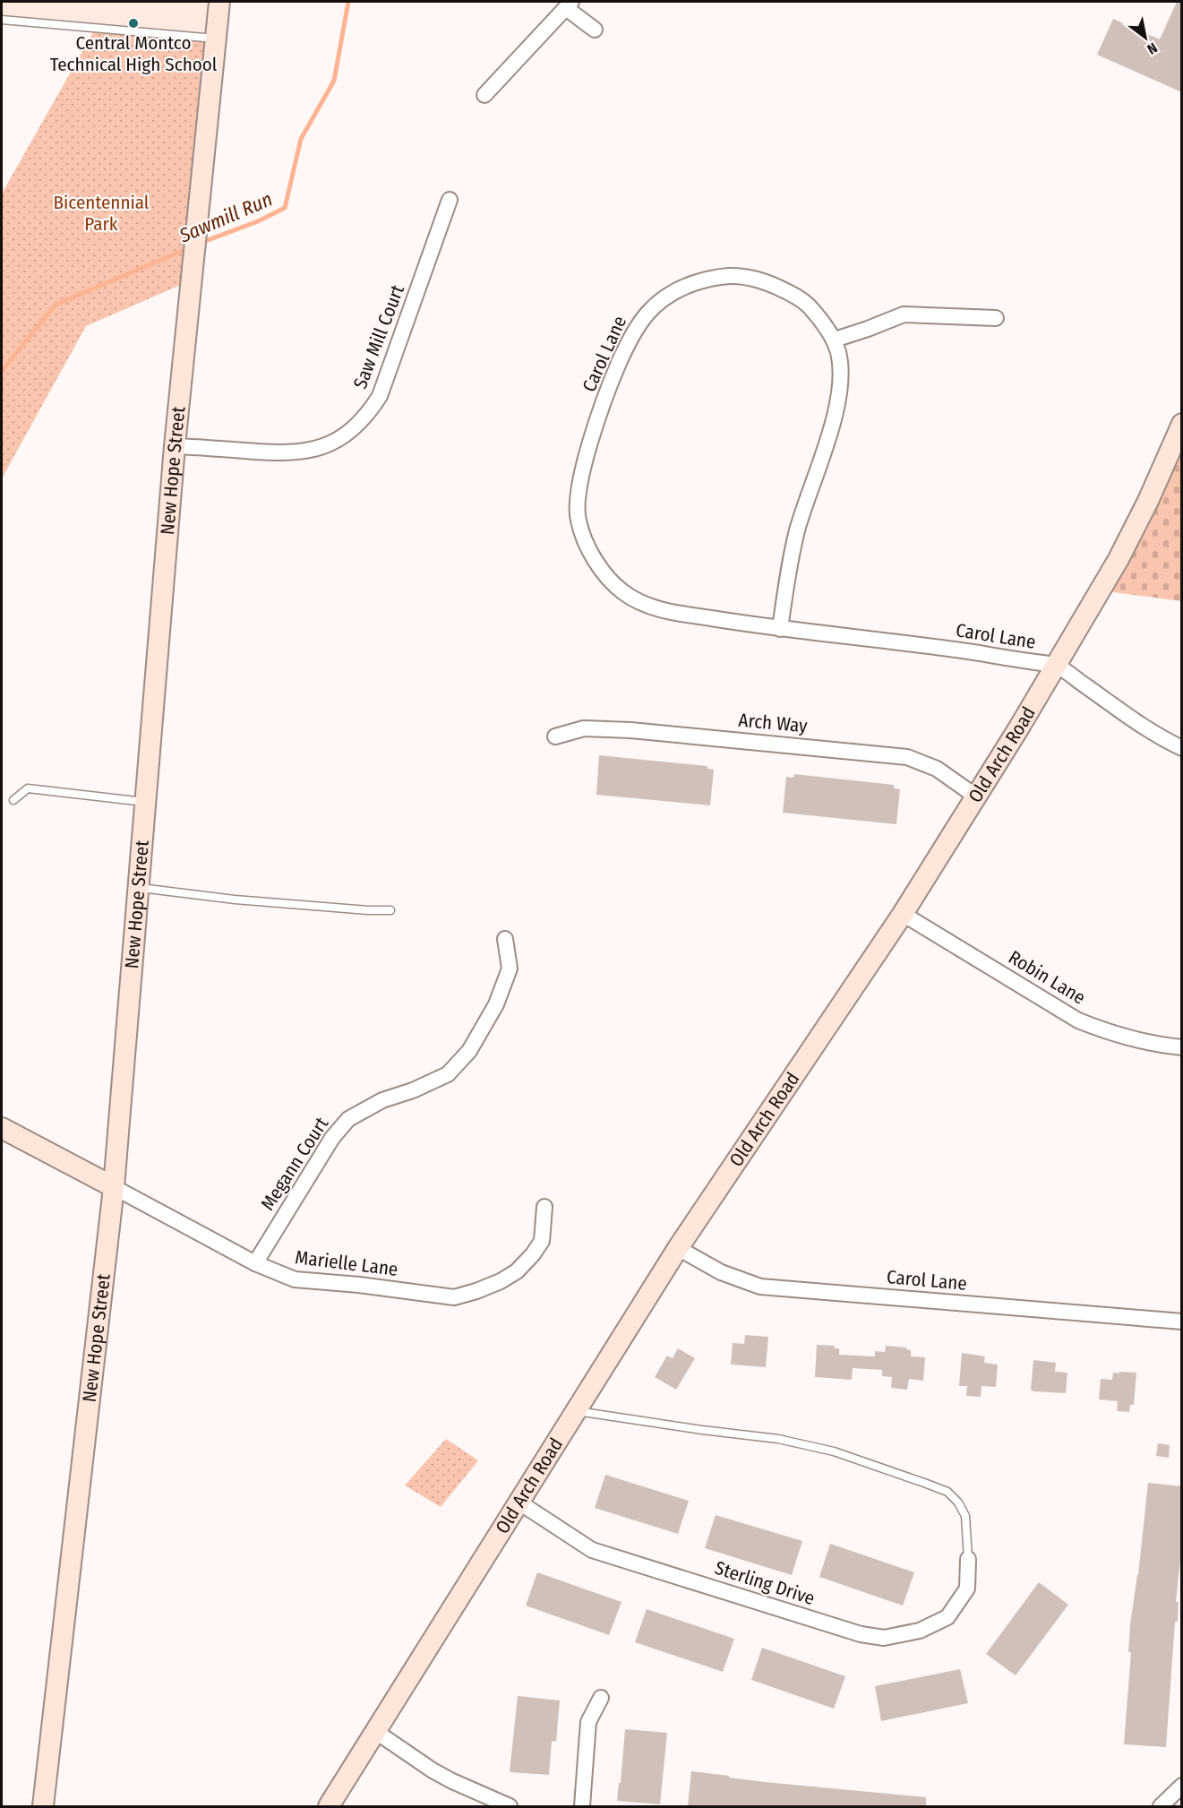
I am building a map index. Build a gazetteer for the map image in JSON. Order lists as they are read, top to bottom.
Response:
{
  "streets": {
    "street": [
      "Saw Mill Court",
      "Carol Lane",
      "New Hope Street",
      "Arch Way",
      "Old Arch Road",
      "Robin Lane",
      "Megann Court",
      "Marielle Lane",
      "Sterling Drive"
    ]
  },
  "crossings": [
    ["Saw Mill Court", "New Hope Street"],
    ["Carol Lane", "Old Arch Road"],
    ["New Hope Street", "Marielle Lane"],
    ["Arch Way", "Old Arch Road"],
    ["Old Arch Road", "Robin Lane"],
    ["Old Arch Road", "Sterling Drive"],
    ["Megann Court", "Marielle Lane"]
  ],
  "water": ["Sawmill Run"],
  "parks": ["Bicentennial Park"],
  "places": ["Central Montco Technical High School"],
  "north": "bottom right"
}
